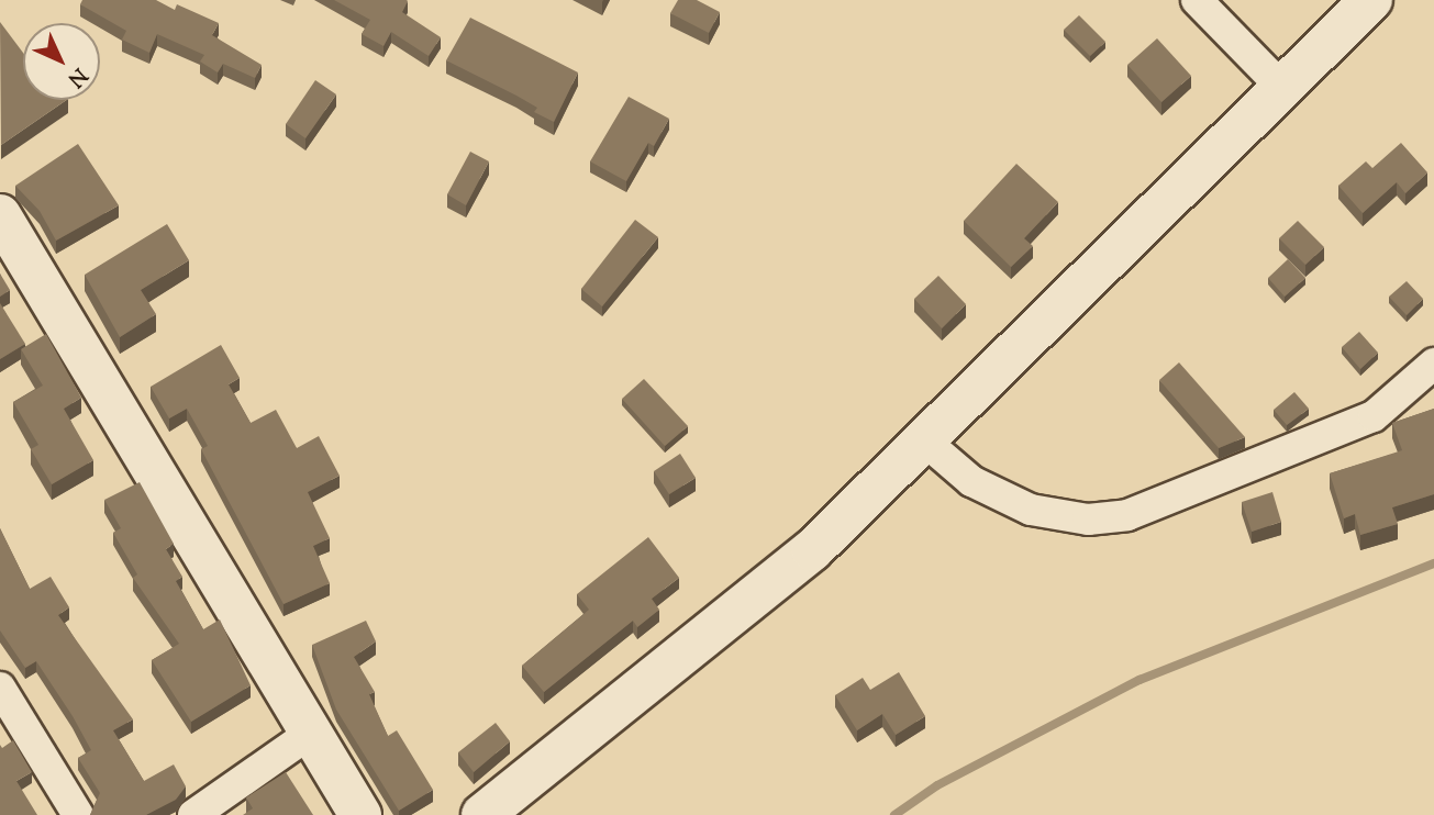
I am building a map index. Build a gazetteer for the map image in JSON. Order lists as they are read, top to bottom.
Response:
{
  "north": "bottom right"
}
